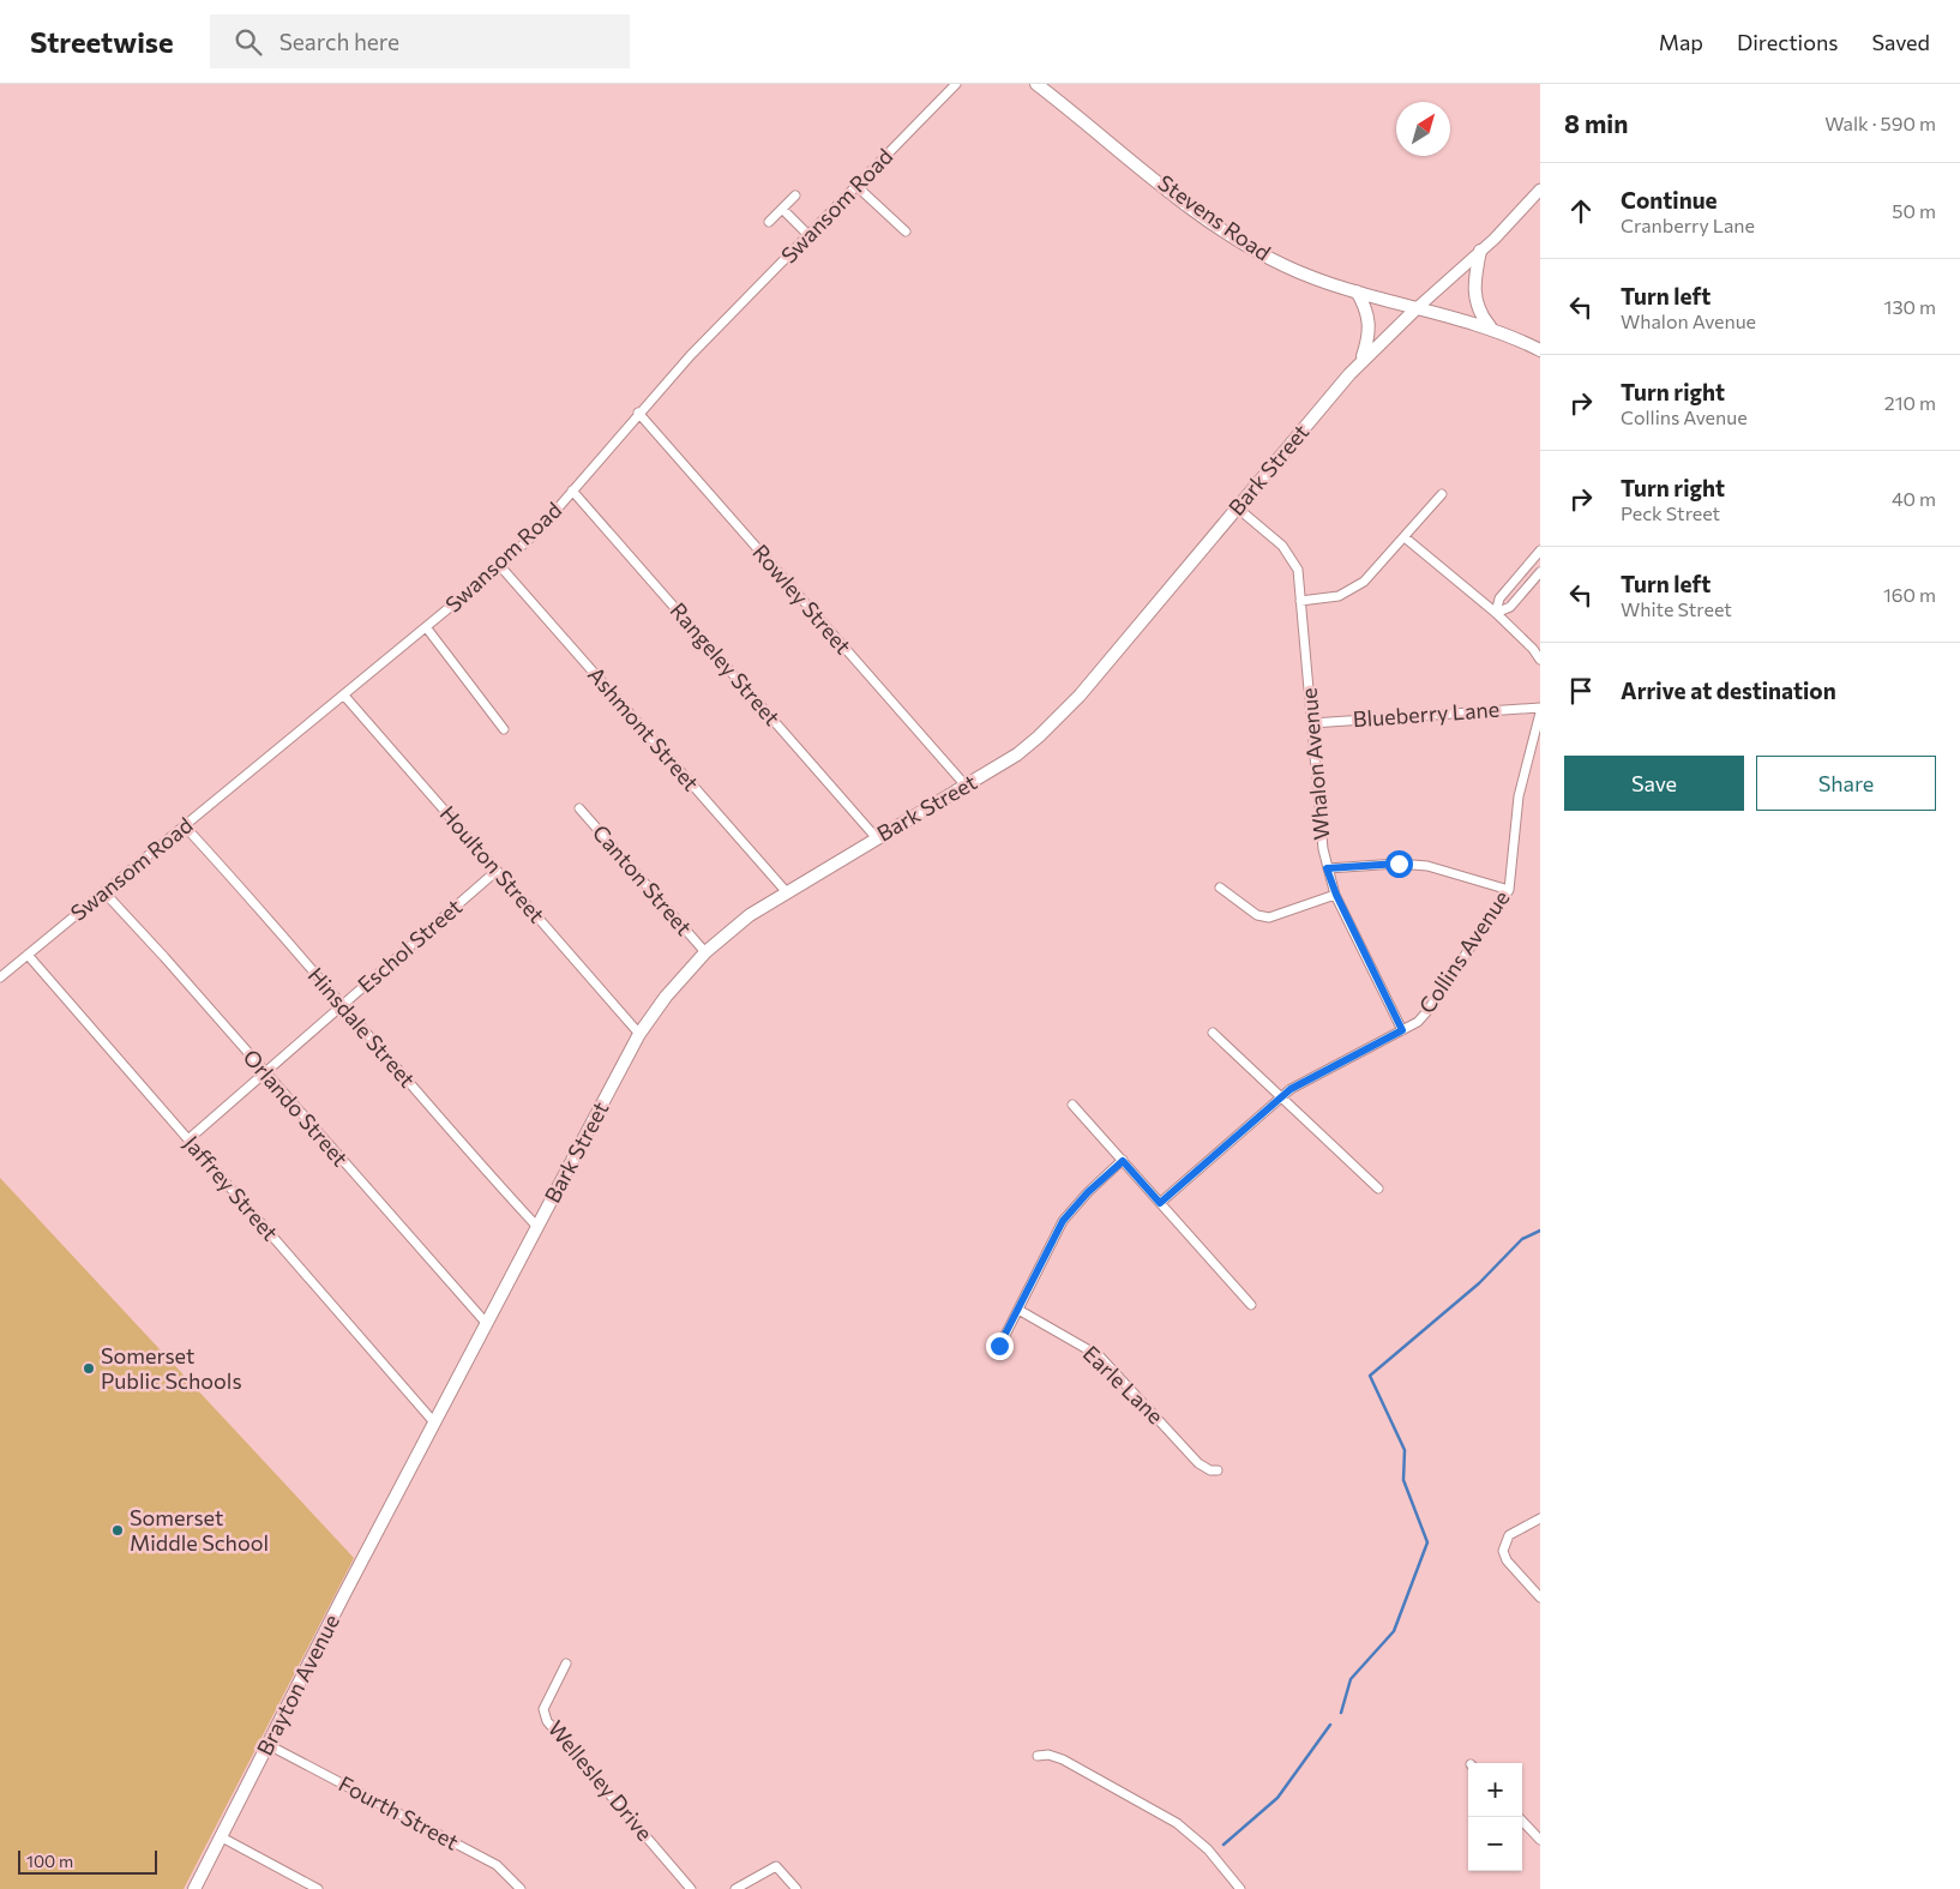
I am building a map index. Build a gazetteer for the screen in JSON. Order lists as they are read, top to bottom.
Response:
{
  "streets": {
    "main road": ["Stevens Road", "Bark Street", "Brayton Avenue"],
    "street": [
      "Swansom Road",
      "Rowley Street",
      "Rangeley Street",
      "Blueberry Lane",
      "Ashmont Street",
      "Whalon Avenue",
      "Houlton Street",
      "Canton Street",
      "Eschol Street",
      "Collins Avenue",
      "Hinsdale Street",
      "Orlando Street",
      "Jaffrey Street",
      "Earle Lane",
      "Wellesley Drive",
      "Fourth Street"
    ]
  },
  "crossings": [
    ["Swansom Road", "Rowley Street"],
    ["Swansom Road", "Rangeley Street"],
    ["Swansom Road", "Ashmont Street"],
    ["Swansom Road", "Houlton Street"],
    ["Swansom Road", "Hinsdale Street"],
    ["Swansom Road", "Orlando Street"],
    ["Swansom Road", "Jaffrey Street"],
    ["Stevens Road", "Bark Street"],
    ["Bark Street", "Rowley Street"],
    ["Bark Street", "Rangeley Street"],
    ["Bark Street", "Ashmont Street"],
    ["Bark Street", "Whalon Avenue"],
    ["Bark Street", "Houlton Street"],
    ["Bark Street", "Canton Street"],
    ["Bark Street", "Hinsdale Street"],
    ["Bark Street", "Orlando Street"],
    ["Bark Street", "Jaffrey Street"],
    ["Bark Street", "Brayton Avenue"],
    ["Blueberry Lane", "Whalon Avenue"],
    ["Whalon Avenue", "Collins Avenue"],
    ["Houlton Street", "Eschol Street"],
    ["Eschol Street", "Hinsdale Street"],
    ["Eschol Street", "Orlando Street"],
    ["Eschol Street", "Jaffrey Street"],
    ["Brayton Avenue", "Fourth Street"]
  ],
  "places": ["Somerset Public Schools", "Somerset Middle School"],
  "scale_bar": "100 m",
  "north": "top right",
  "page": {
    "header": "Streetwise",
    "search": "Search here",
    "nav": ["Map", "Directions", "Saved"],
    "heading": ["8 min", "Walk · 590 m"],
    "list": [
      ["Continue", "Cranberry Lane", "50 m"],
      ["Turn left", "Whalon Avenue", "130 m"],
      ["Turn right", "Collins Avenue", "210 m"],
      ["Turn right", "Peck Street", "40 m"],
      ["Turn left", "White Street", "160 m"],
      "Arrive at destination"
    ],
    "buttons": ["Save", "Share"],
    "map_buttons": ["+", "−"],
    "scale": "100 m"
  }
}
